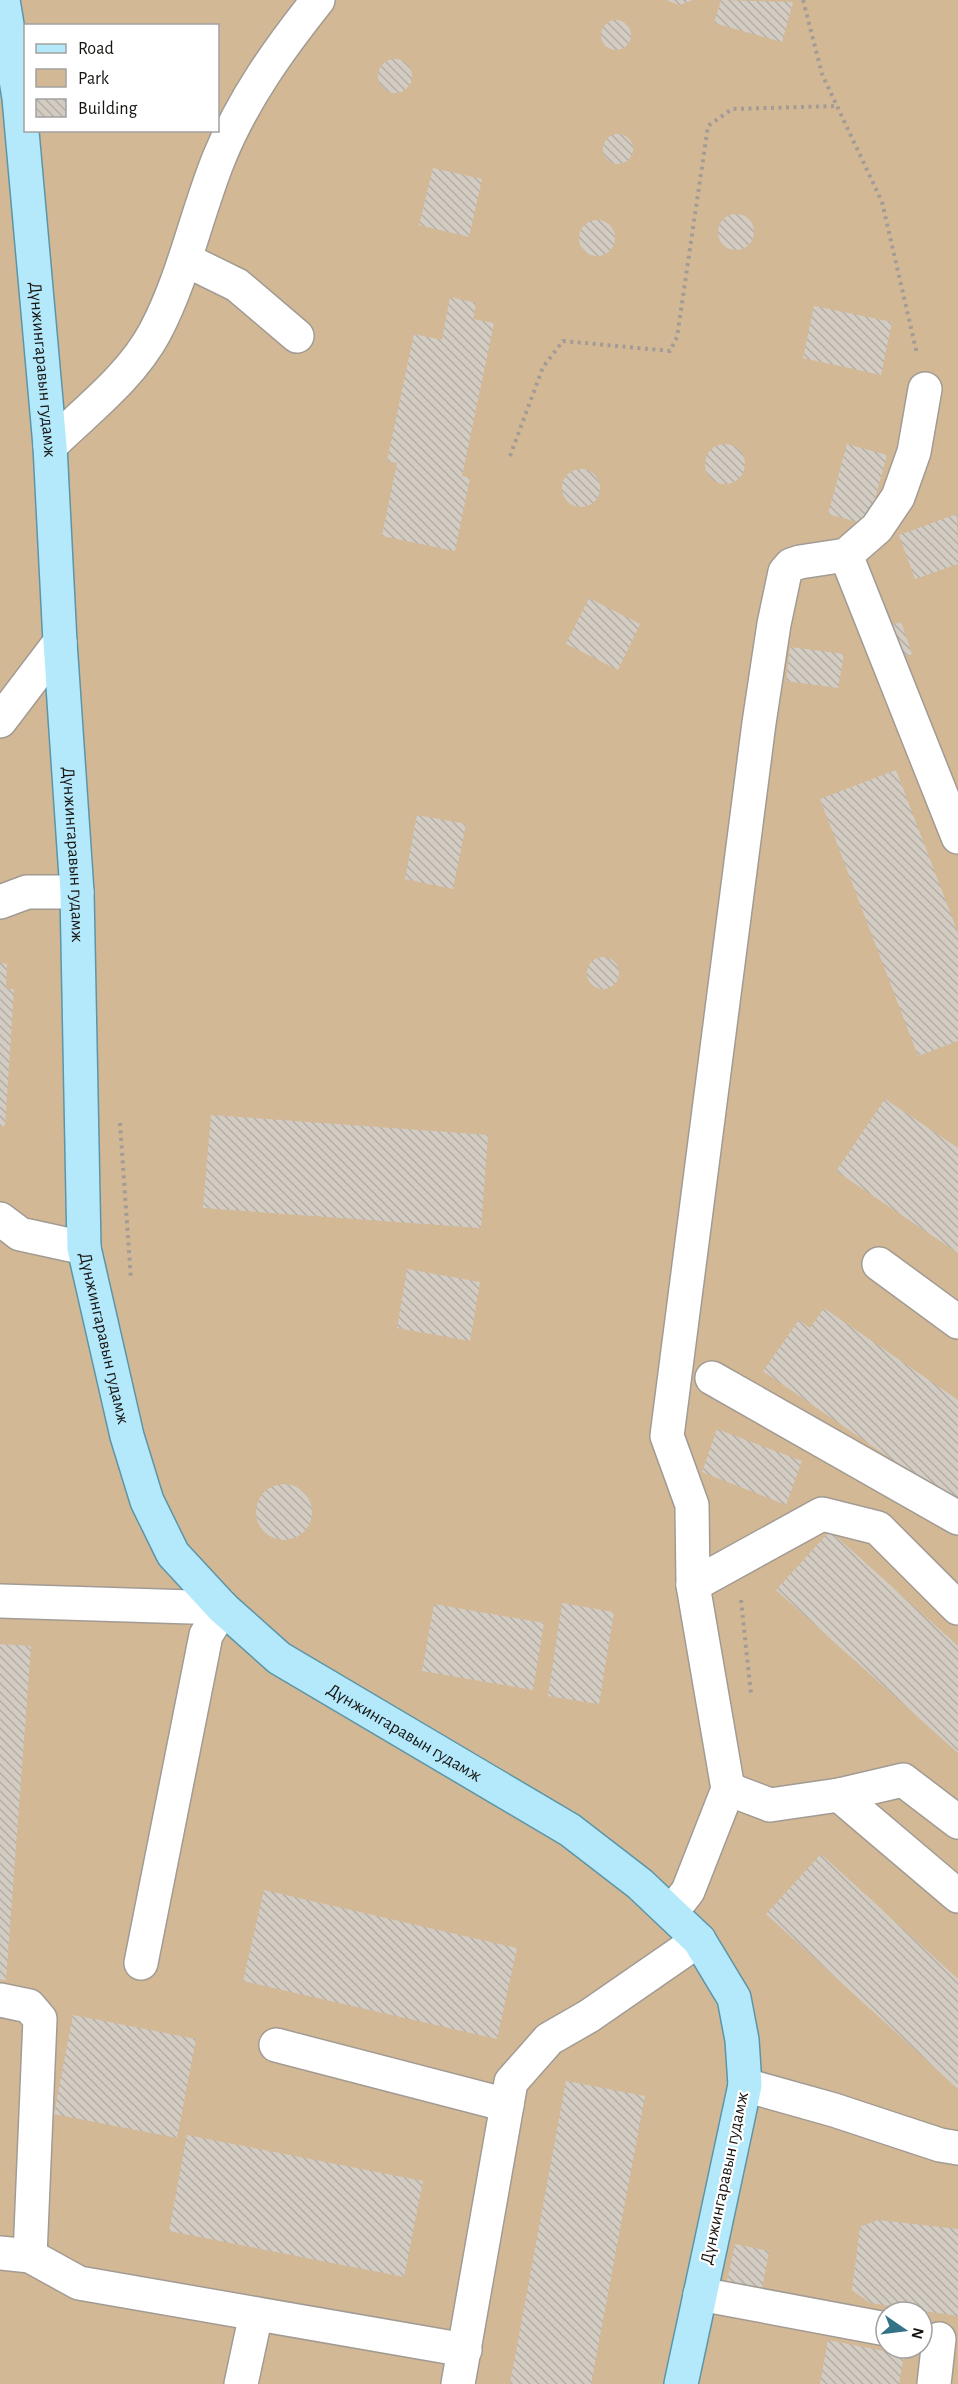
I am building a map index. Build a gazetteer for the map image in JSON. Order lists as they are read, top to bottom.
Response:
{
  "streets": {
    "main road": ["Дүнжингаравын гудамж"]
  },
  "legend": ["Road", "Park", "Building"],
  "north": "right"
}
